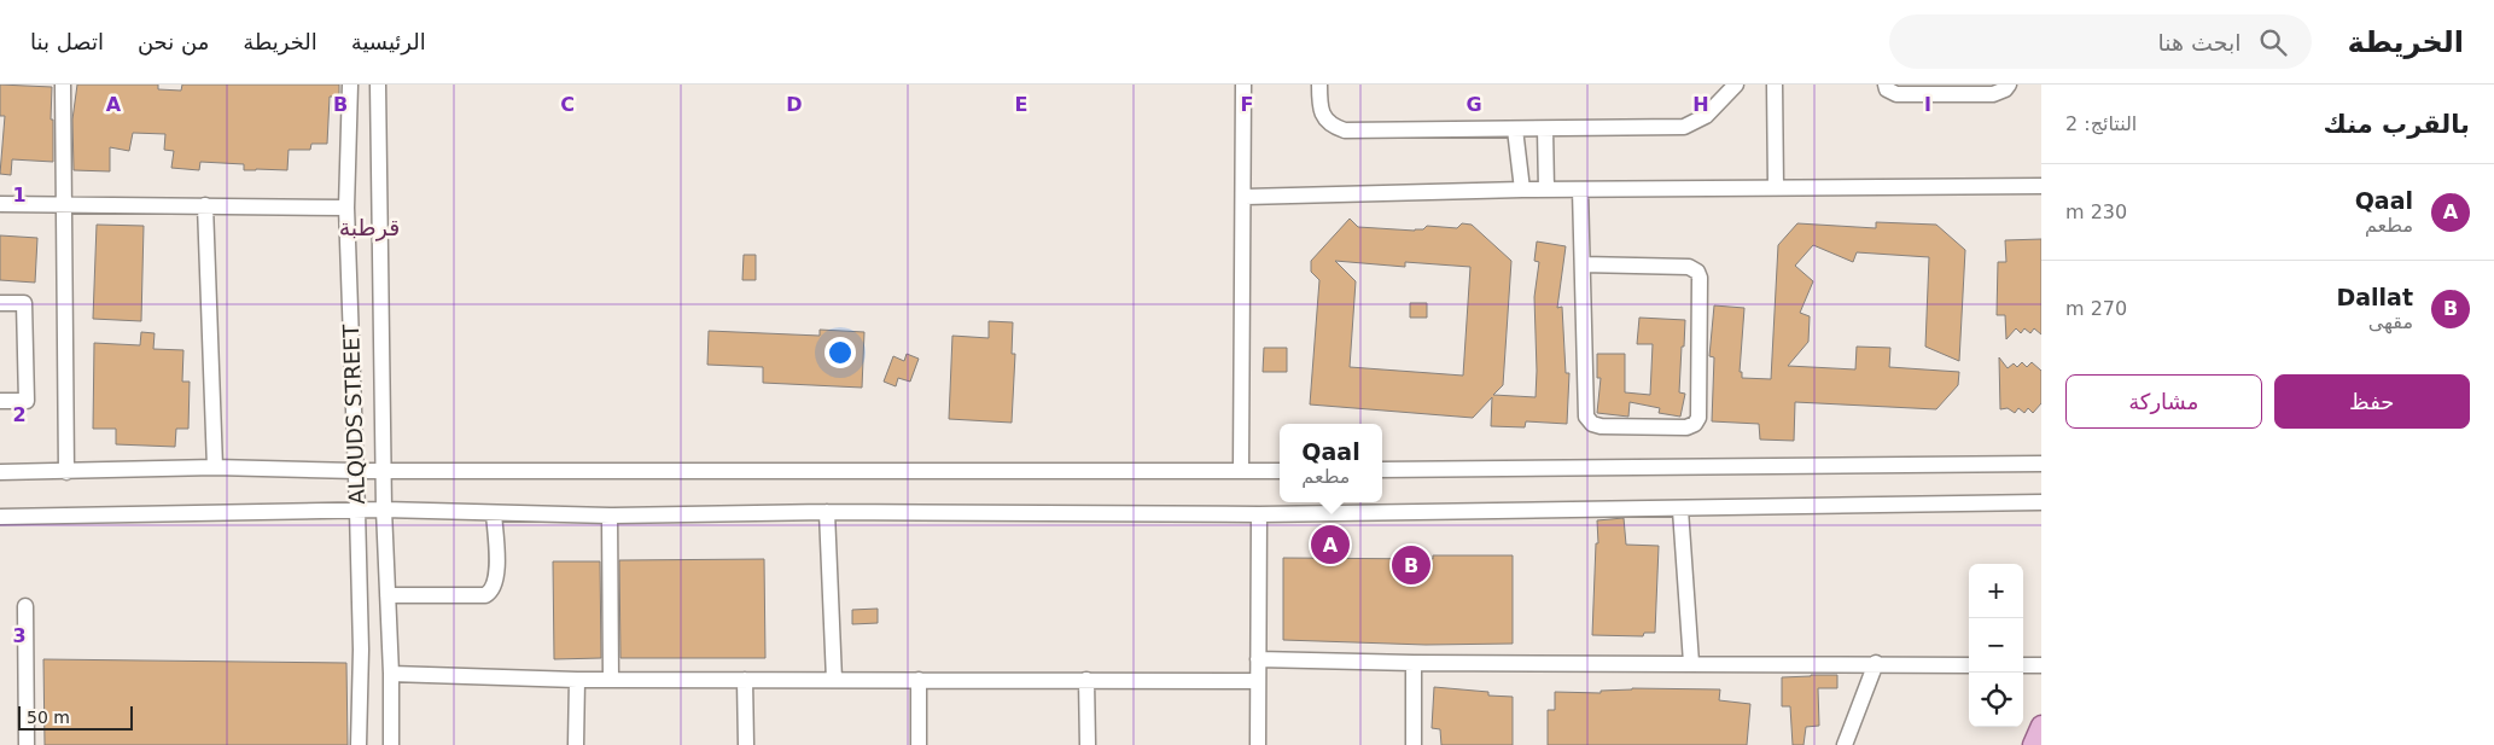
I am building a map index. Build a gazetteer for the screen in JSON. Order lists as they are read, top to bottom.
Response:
{
  "streets": {
    "street": ["ALQUDS STREET"]
  },
  "districts": ["قرطبة"],
  "scale_bar": "50 m",
  "page": {
    "header": "الخريطة",
    "search": "ابحث هنا",
    "nav": [
      "الرئيسية",
      "الخريطة",
      "من نحن",
      "اتصل بنا"
    ],
    "heading": ["بالقرب منك", "النتائج: 2"],
    "list": [
      {
        "mark": "A",
        "name": "Qaal",
        "note": "مطعم",
        "value": "230 m"
      },
      {
        "mark": "B",
        "name": "Dallat",
        "note": "مقهى",
        "value": "270 m"
      }
    ],
    "buttons": ["حفظ", "مشاركة"],
    "popup": ["Qaal", "مطعم"],
    "pins": ["A", "B"],
    "map_buttons": ["+", "−"],
    "scale": "50 m"
  },
  "grid": {
    "columns": [
      "A",
      "B",
      "C",
      "D",
      "E",
      "F",
      "G",
      "H",
      "I"
    ],
    "rows": ["1", "2", "3"]
  }
}
